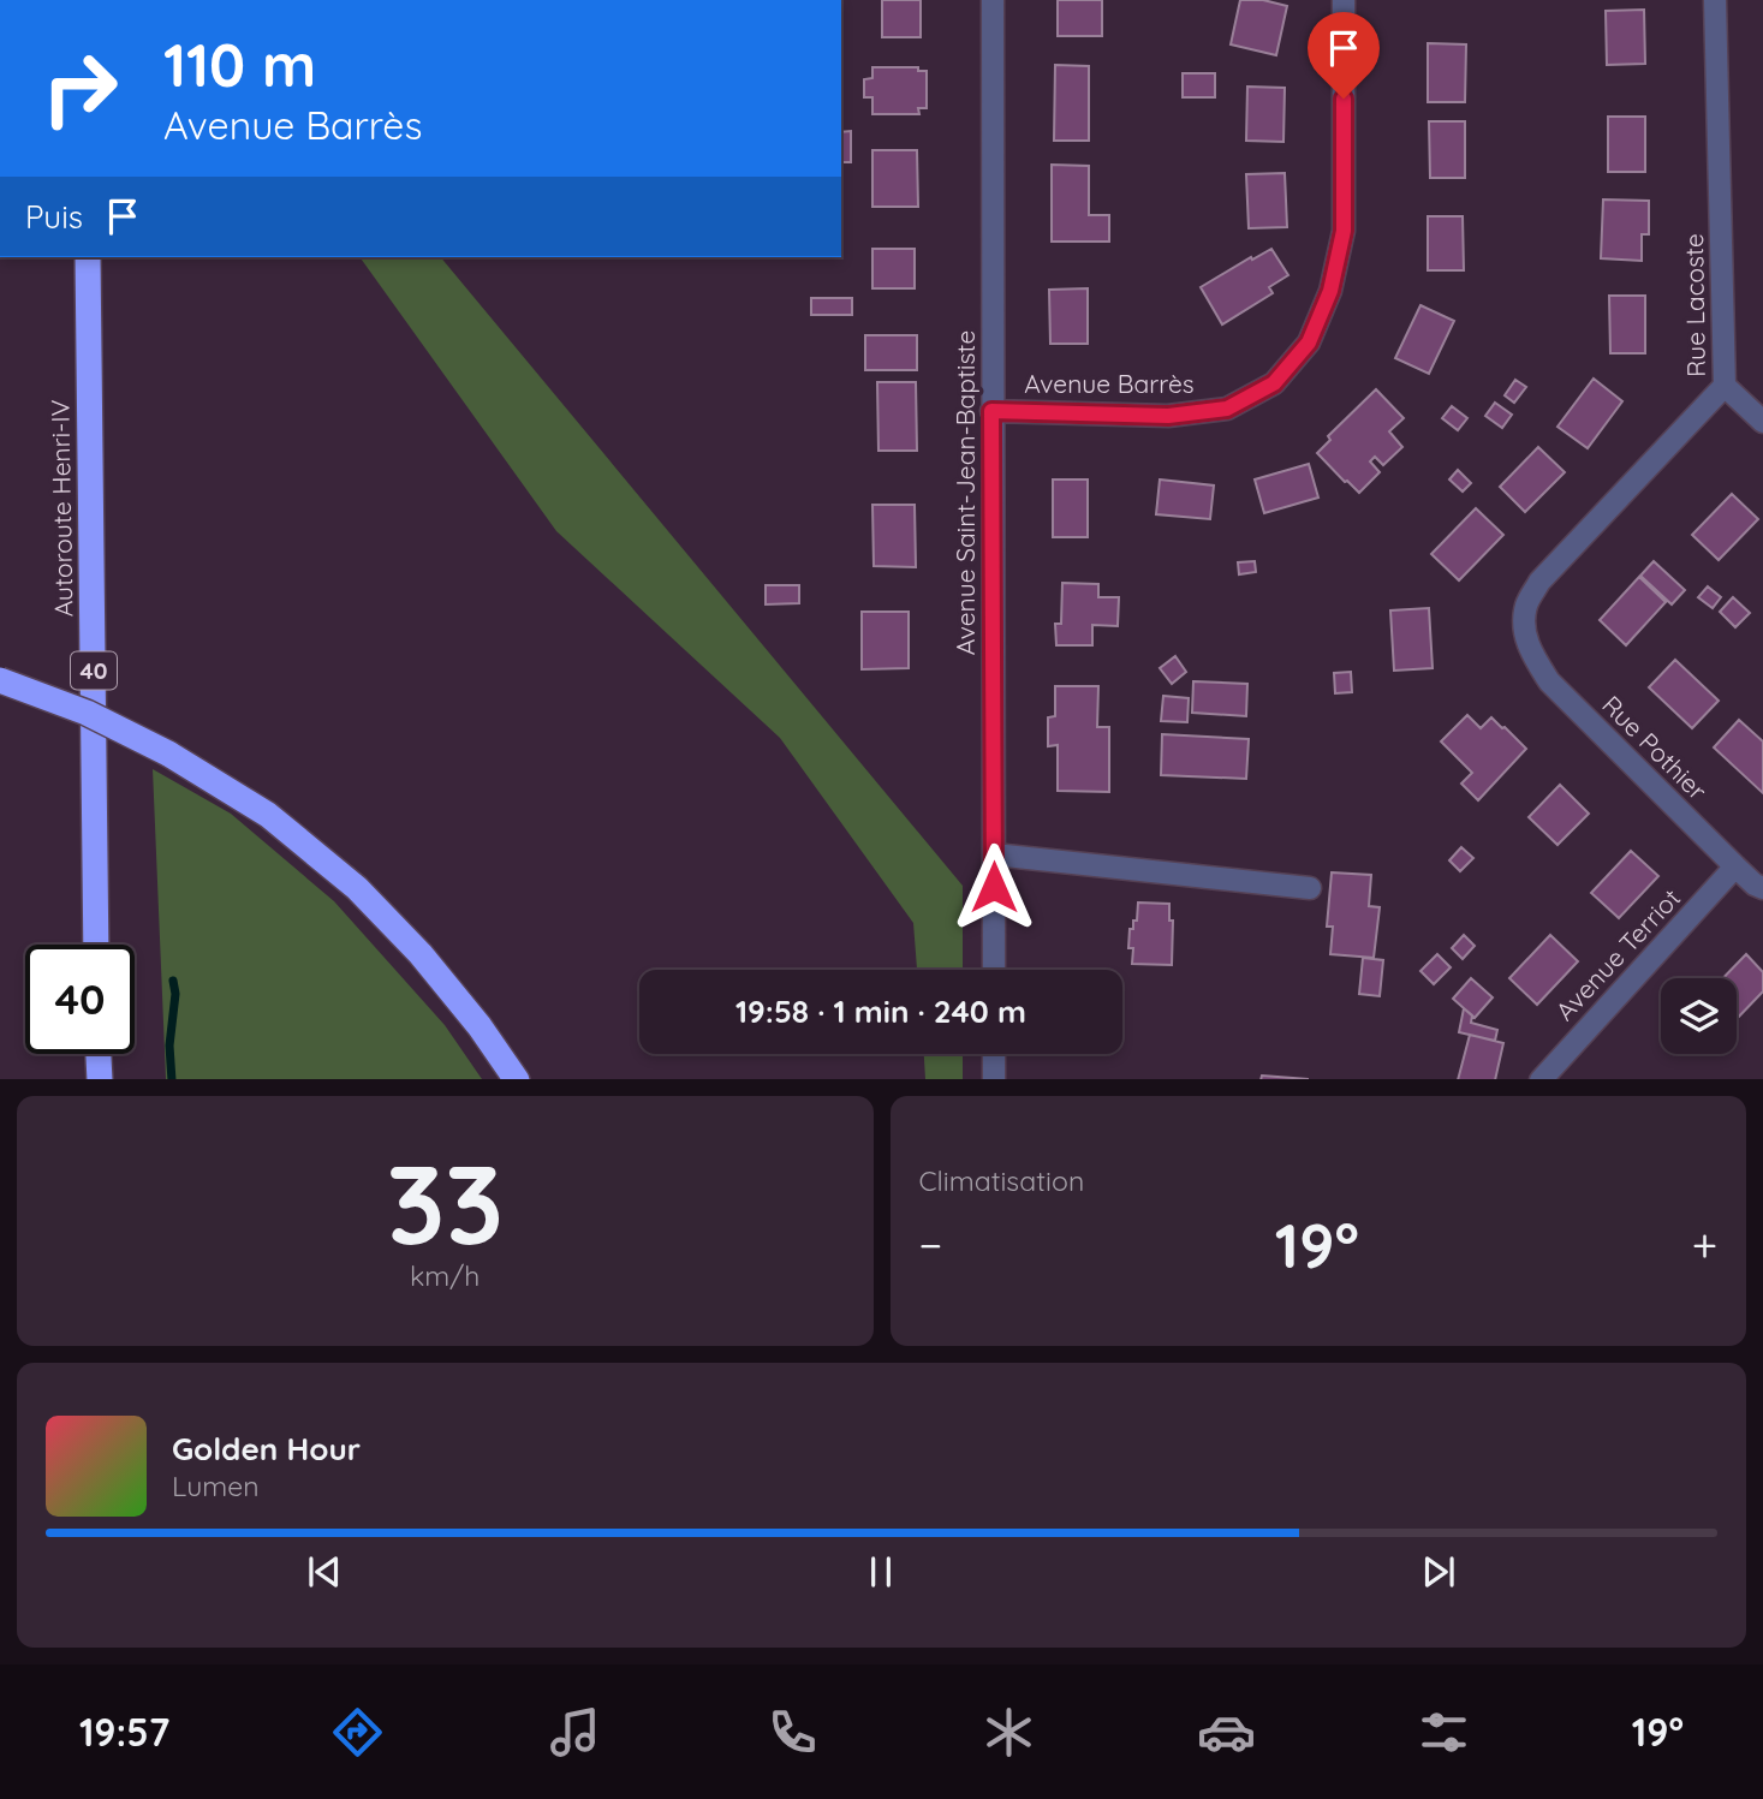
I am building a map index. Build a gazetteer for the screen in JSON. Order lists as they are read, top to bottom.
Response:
{
  "streets": {
    "highway": ["Autoroute Henri-IV", "40"],
    "street": [
      "Rue Lacoste",
      "Avenue Barrès",
      "Avenue Saint-Jean-Baptiste",
      "Rue Pothier",
      "Avenue Terriot"
    ]
  },
  "crossings": [
    ["Rue Lacoste", "Rue Pothier"],
    ["Avenue Barrès", "Avenue Saint-Jean-Baptiste"],
    ["Rue Pothier", "Avenue Terriot"]
  ],
  "page": {
    "turn": ["110 m", "Avenue Barrès"],
    "then": "Puis",
    "limit": "40",
    "trip": "19:58 · 1 min · 240 m",
    "tile": [
      ["33", "km/h"],
      "Climatisation"
    ],
    "heat": ["−", "19°", "+"],
    "song": ["Golden Hour", "Lumen"],
    "tabs": ["19:57", "19°"]
  }
}
